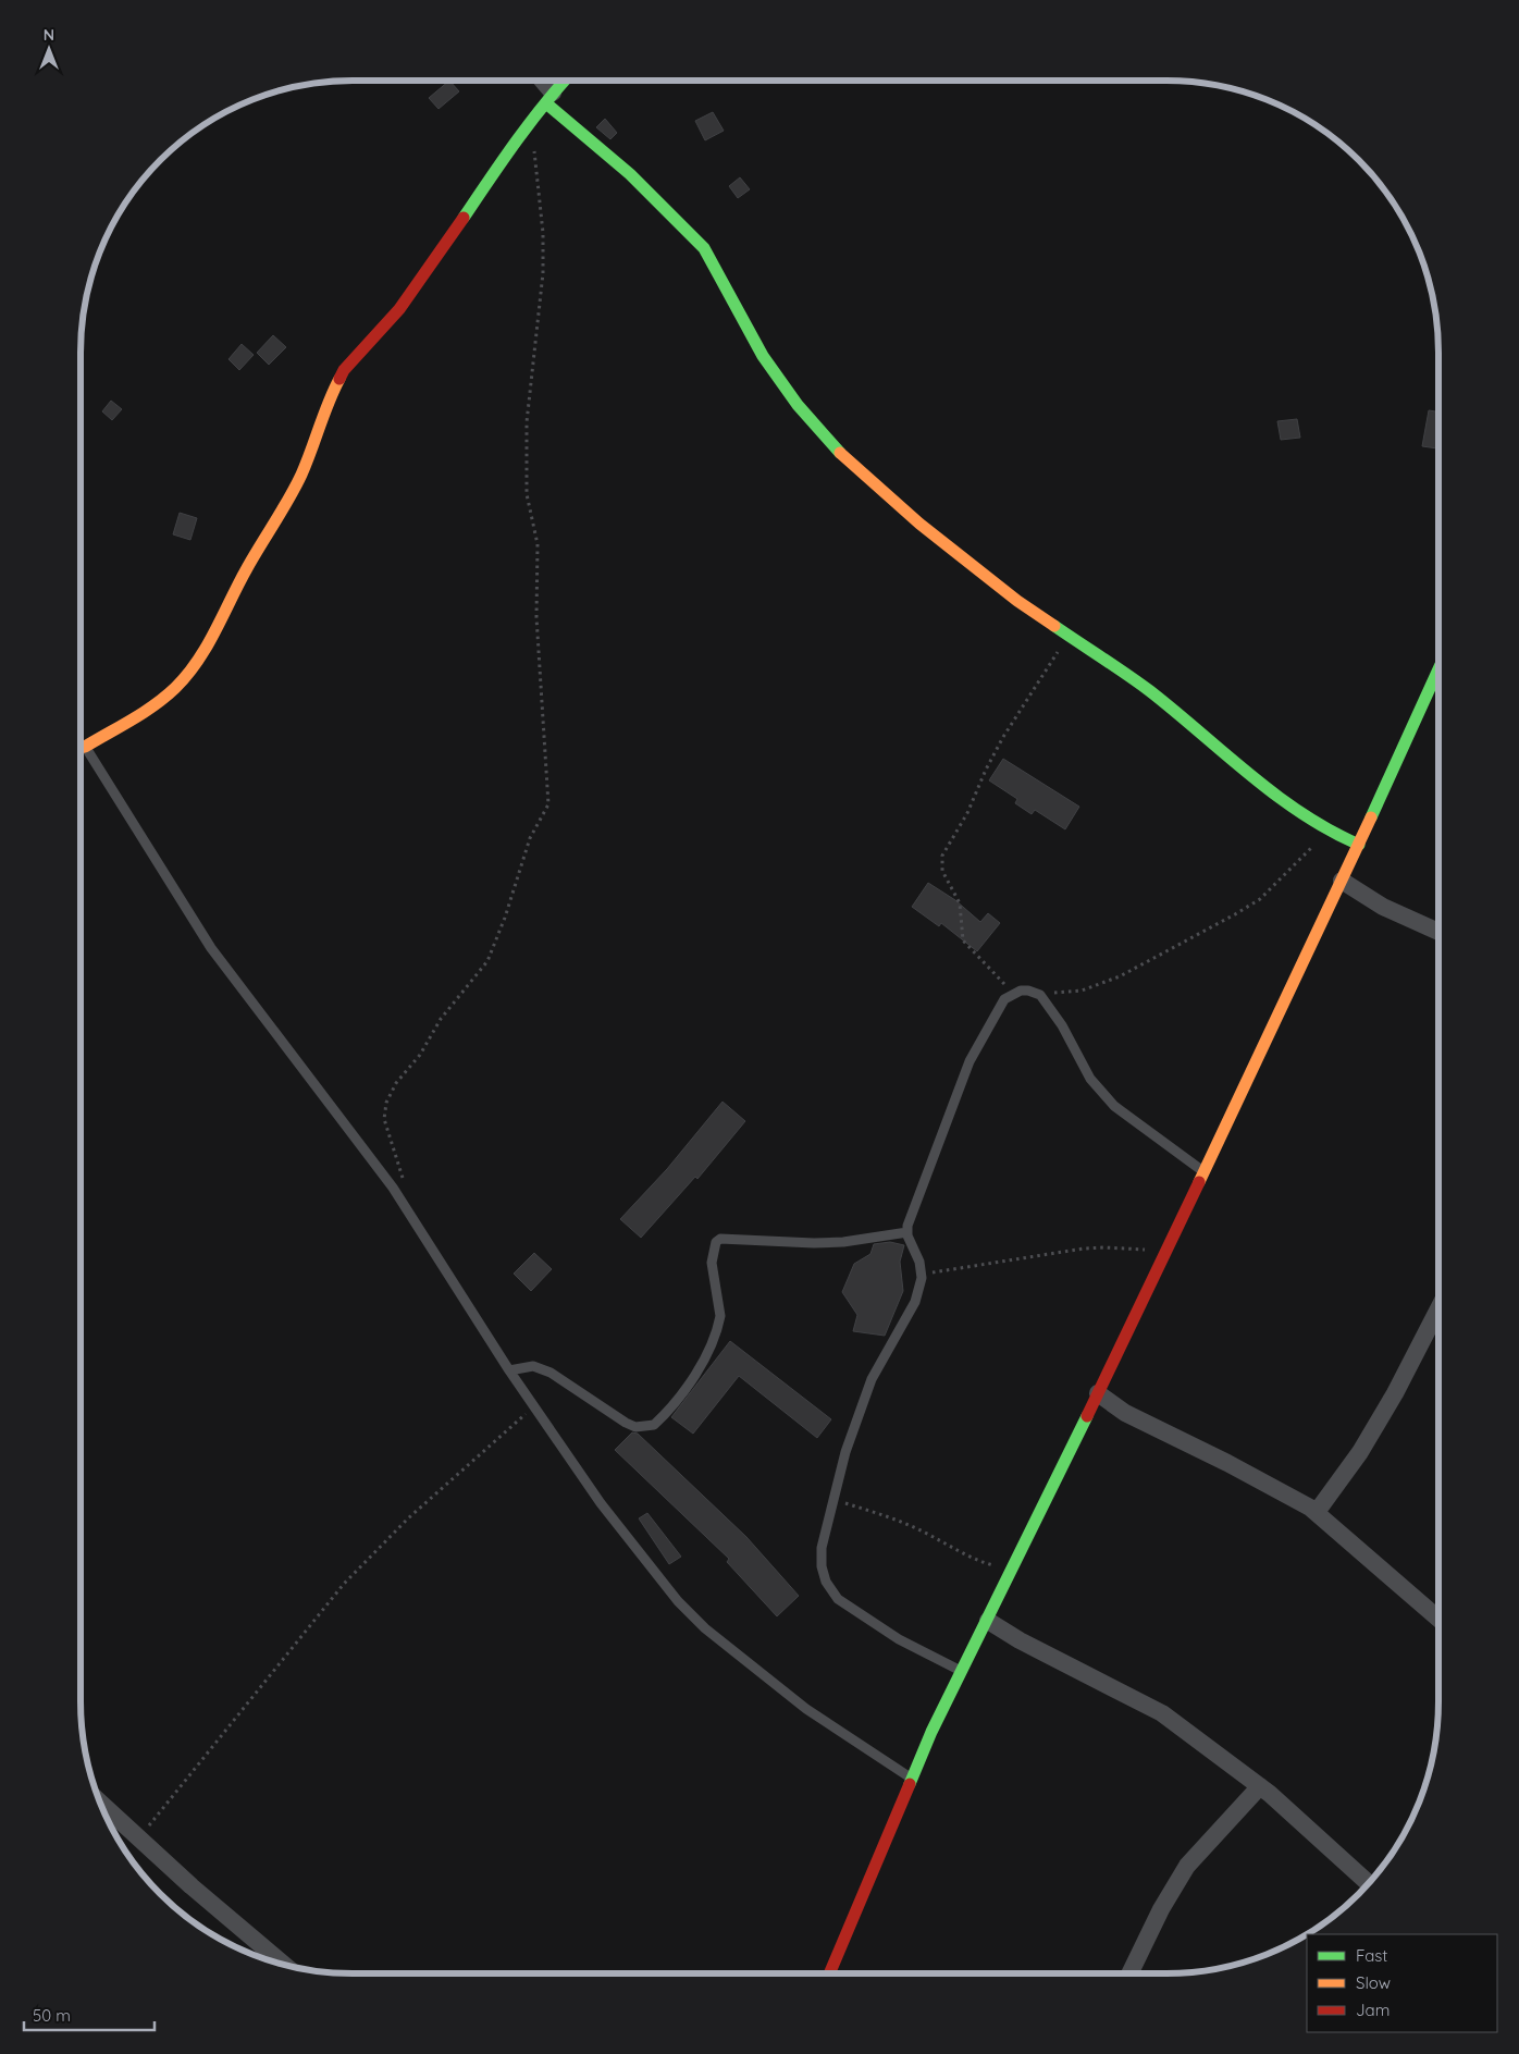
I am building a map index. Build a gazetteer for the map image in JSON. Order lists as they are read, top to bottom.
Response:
{
  "legend": ["Fast", "Slow", "Jam"],
  "scale_bar": "50 m",
  "north": "top"
}
